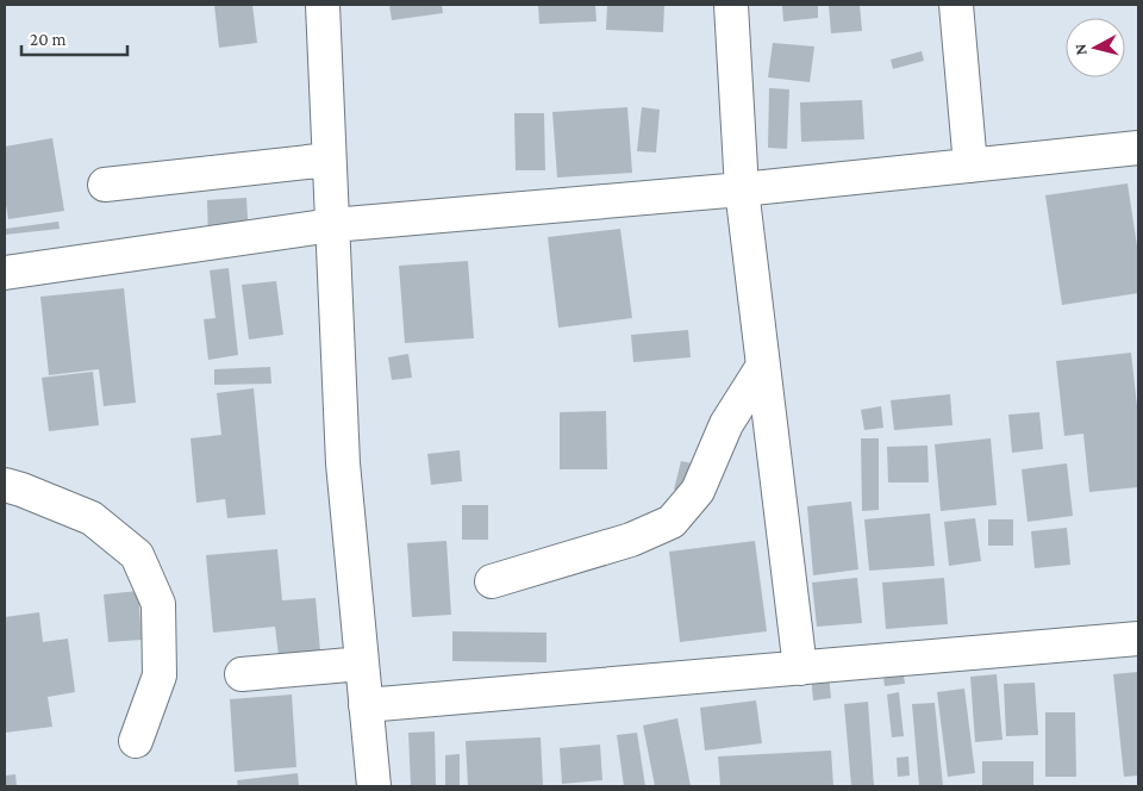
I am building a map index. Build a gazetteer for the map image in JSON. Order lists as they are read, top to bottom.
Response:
{
  "scale_bar": "20 m",
  "north": "left"
}
